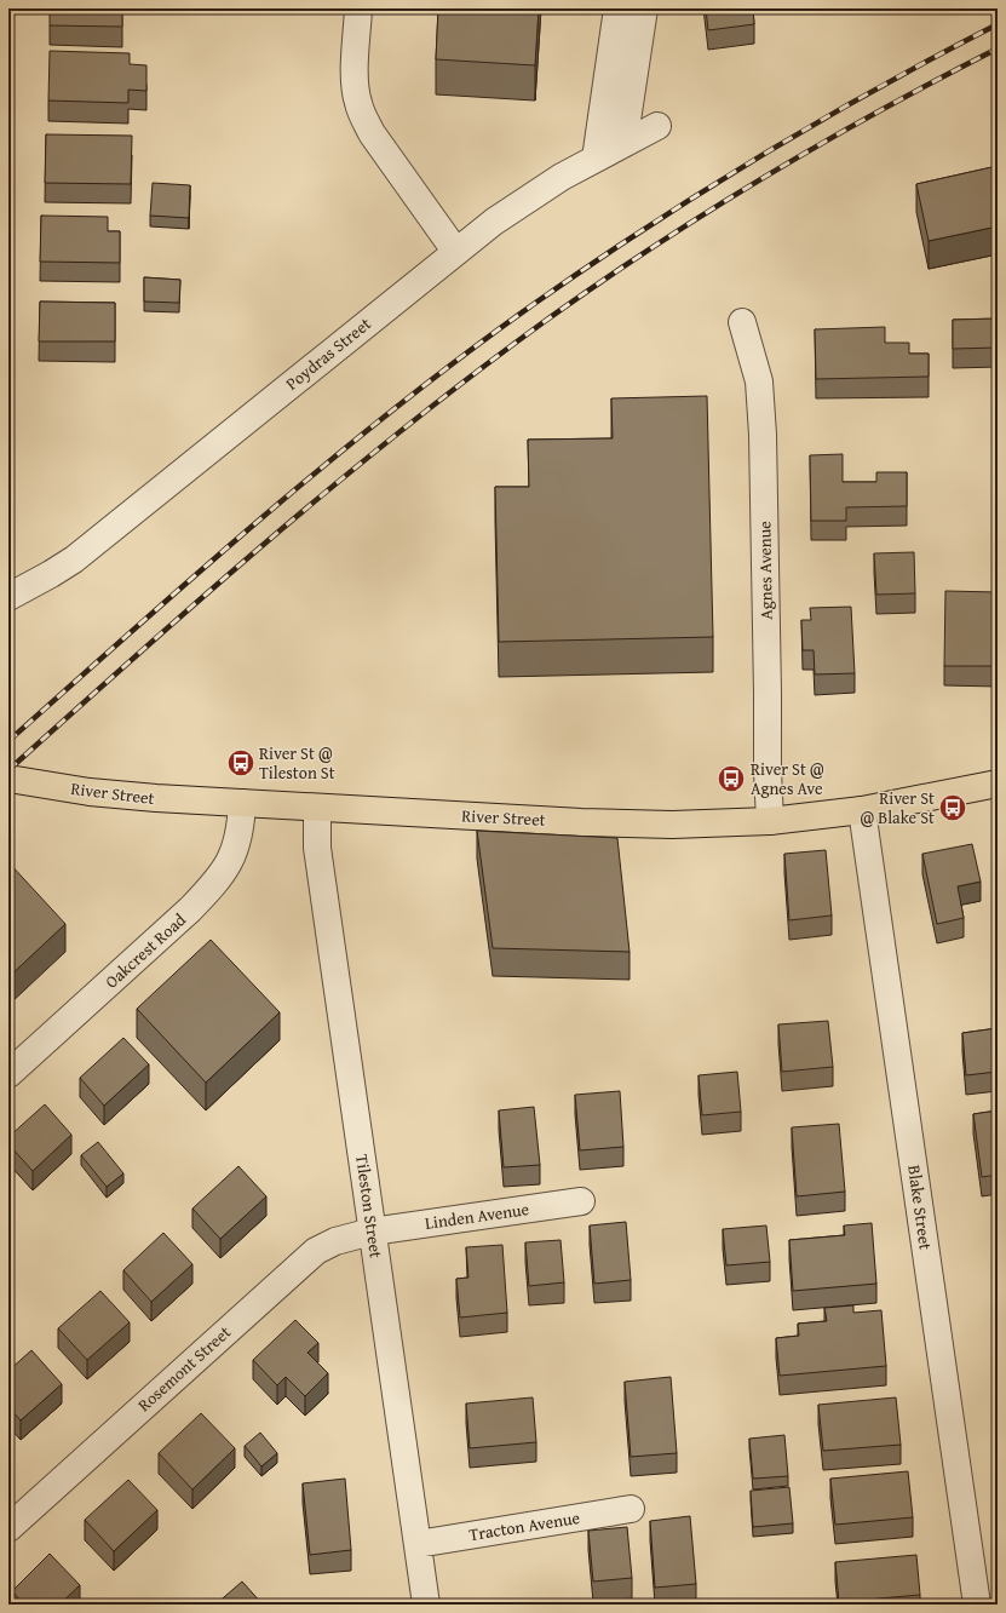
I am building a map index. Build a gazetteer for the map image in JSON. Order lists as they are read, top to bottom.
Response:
{
  "streets": {
    "main road": ["River Street"],
    "street": [
      "Poydras Street",
      "Agnes Avenue",
      "Oakcrest Road",
      "Tileston Street",
      "Blake Street",
      "Linden Avenue",
      "Rosemont Street",
      "Tracton Avenue"
    ]
  },
  "crossings": [
    ["Agnes Avenue", "River Street"],
    ["River Street", "Oakcrest Road"],
    ["River Street", "Tileston Street"],
    ["River Street", "Blake Street"],
    ["Tileston Street", "Linden Avenue"],
    ["Tileston Street", "Rosemont Street"],
    ["Tileston Street", "Tracton Avenue"],
    ["Linden Avenue", "Rosemont Street"]
  ],
  "places": {
    "bus stop": ["River St @ Tileston St", "River St @ Agnes Ave", "River St @ Blake St"]
  }
}
